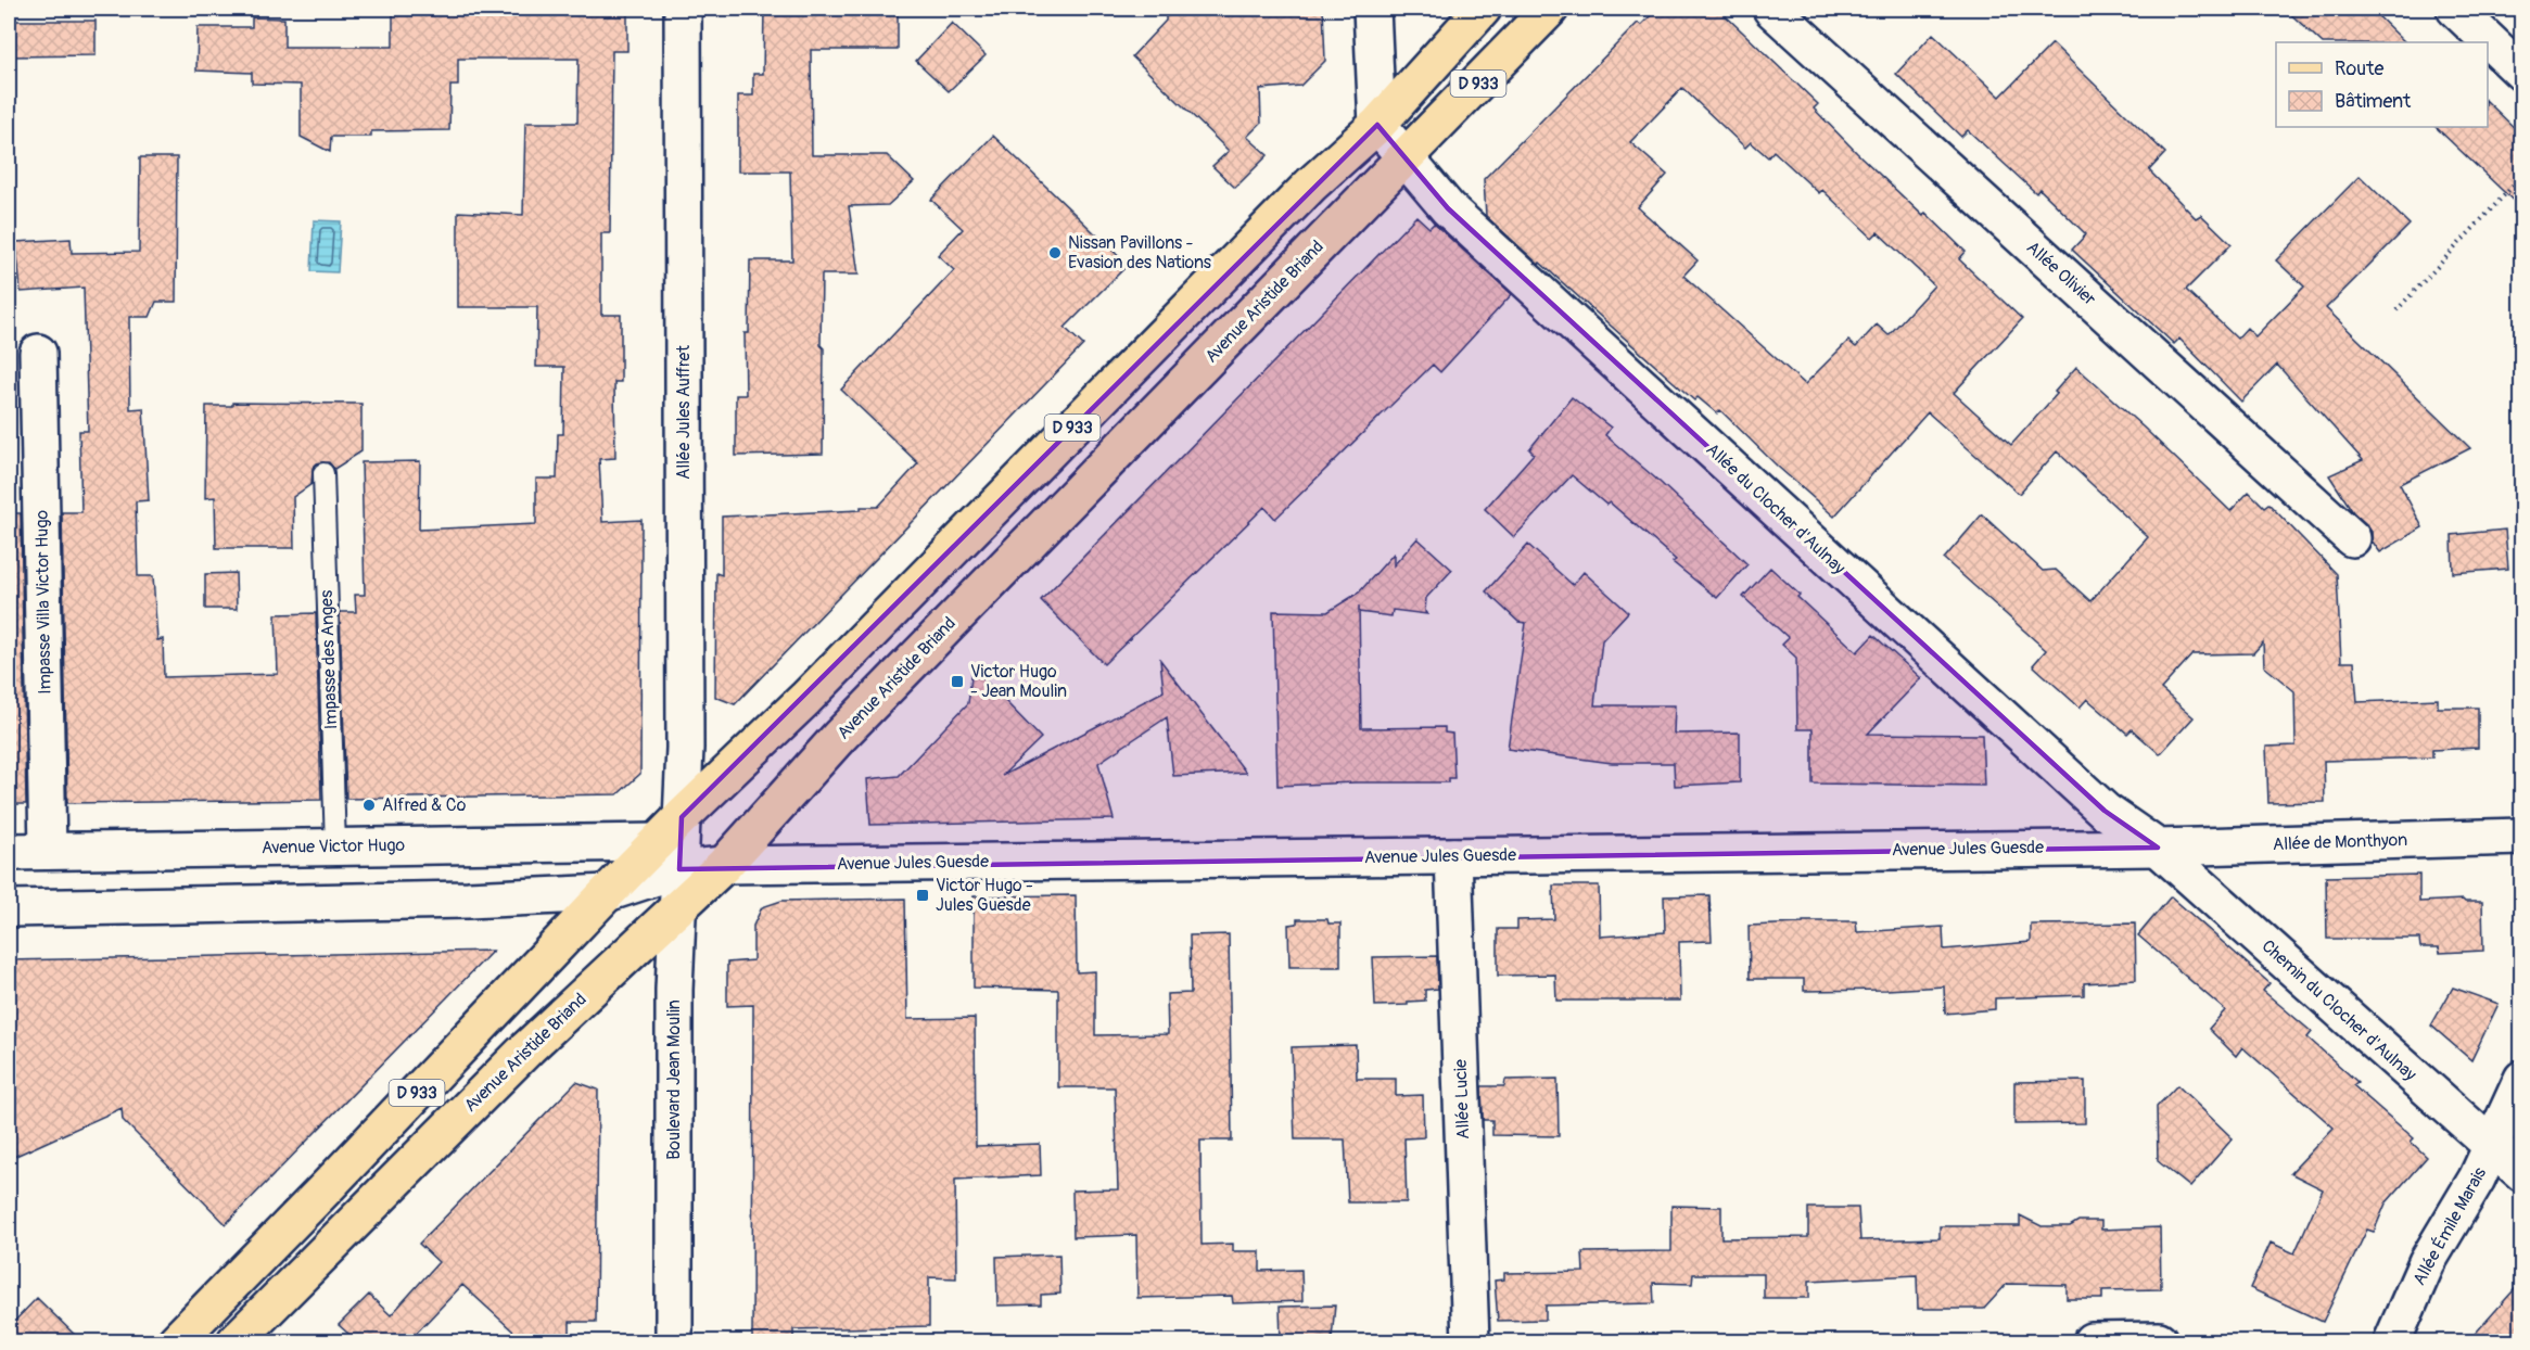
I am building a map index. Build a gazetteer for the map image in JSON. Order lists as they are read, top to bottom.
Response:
{
  "streets": {
    "main road": ["D 933", "Avenue Aristide Briand"],
    "street": [
      "Allée Olivier",
      "Allée Jules Auffret",
      "Allée du Clocher d'Aulnay",
      "Impasse Villa Victor Hugo",
      "Allée de Monthyon",
      "Avenue Victor Hugo",
      "Avenue Jules Guesde",
      "Chemin du Clocher d'Aulnay",
      "Boulevard Jean Moulin",
      "Allée Lucie",
      "Allée Émile Marais"
    ],
    "lane": ["Impasse des Anges"]
  },
  "crossings": [
    ["D 933", "Allée Jules Auffret"],
    ["D 933", "Allée du Clocher d'Aulnay"],
    ["D 933", "Avenue Victor Hugo"],
    ["D 933", "Avenue Jules Guesde"],
    ["D 933", "Boulevard Jean Moulin"],
    ["Avenue Aristide Briand", "Allée du Clocher d'Aulnay"],
    ["Avenue Aristide Briand", "Avenue Jules Guesde"],
    ["Avenue Aristide Briand", "Boulevard Jean Moulin"],
    ["Allée Jules Auffret", "Boulevard Jean Moulin"],
    ["Allée du Clocher d'Aulnay", "Allée de Monthyon"],
    ["Allée du Clocher d'Aulnay", "Avenue Jules Guesde"],
    ["Allée du Clocher d'Aulnay", "Chemin du Clocher d'Aulnay"],
    ["Impasse Villa Victor Hugo", "Avenue Victor Hugo"],
    ["Impasse des Anges", "Avenue Victor Hugo"],
    ["Allée de Monthyon", "Avenue Jules Guesde"],
    ["Allée de Monthyon", "Chemin du Clocher d'Aulnay"],
    ["Avenue Jules Guesde", "Chemin du Clocher d'Aulnay"],
    ["Avenue Jules Guesde", "Boulevard Jean Moulin"],
    ["Avenue Jules Guesde", "Allée Lucie"],
    ["Chemin du Clocher d'Aulnay", "Allée Émile Marais"]
  ],
  "places": {
    "other": ["Nissan Pavillons - Evasion des Nations", "Alfred & Co"],
    "transit": ["Victor Hugo - Jean Moulin", "Victor Hugo - Jules Guesde"]
  },
  "legend": ["Route", "Bâtiment"]
}
